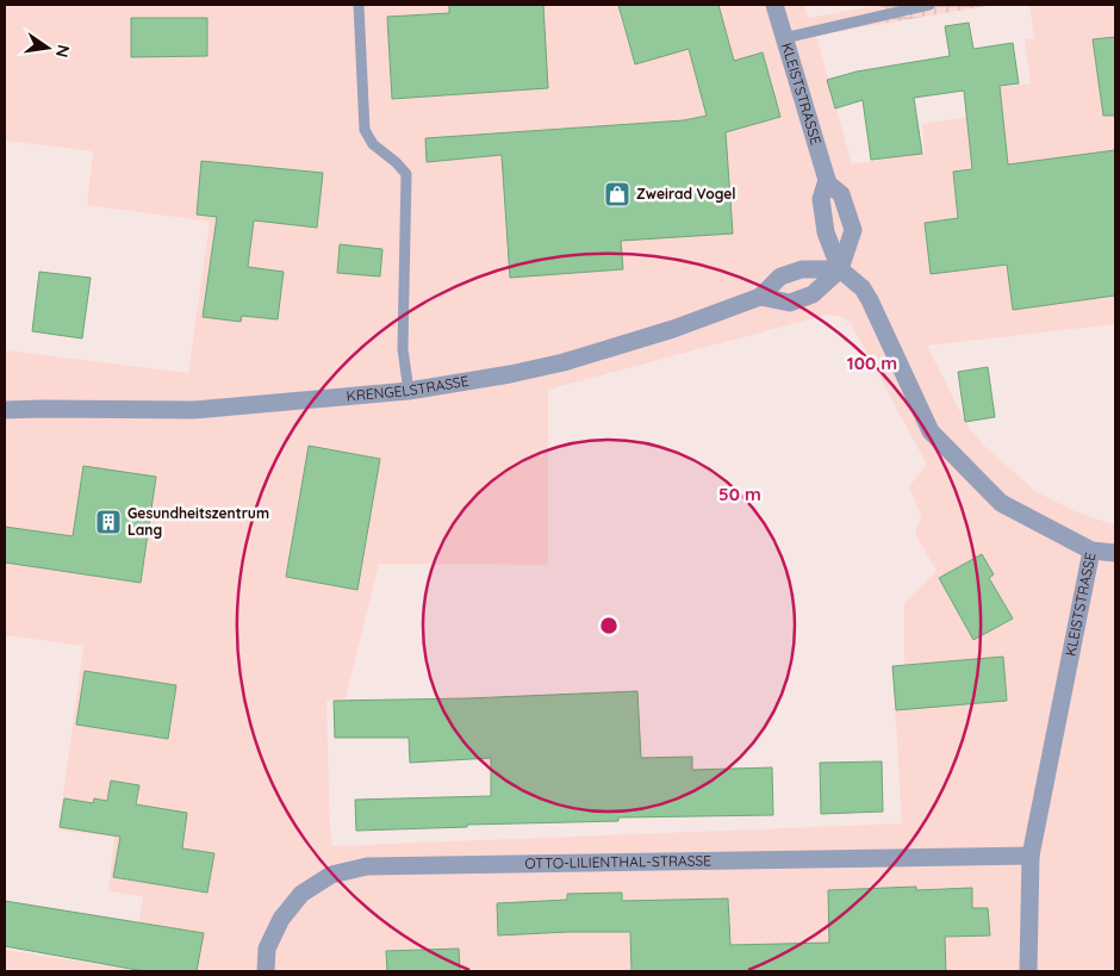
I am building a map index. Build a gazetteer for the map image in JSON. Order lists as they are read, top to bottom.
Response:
{
  "streets": {
    "street": ["KLEISTSTRASSE", "KRENGELSTRASSE", "OTTO-LILIENTHAL-STRASSE"]
  },
  "crossings": [
    ["KLEISTSTRASSE", "KRENGELSTRASSE"],
    ["KLEISTSTRASSE", "OTTO-LILIENTHAL-STRASSE"]
  ],
  "places": {
    "shop": ["Zweirad Vogel"],
    "building": ["Gesundheitszentrum Lang"]
  },
  "north": "right",
  "rings": ["100 m", "50 m"]
}
